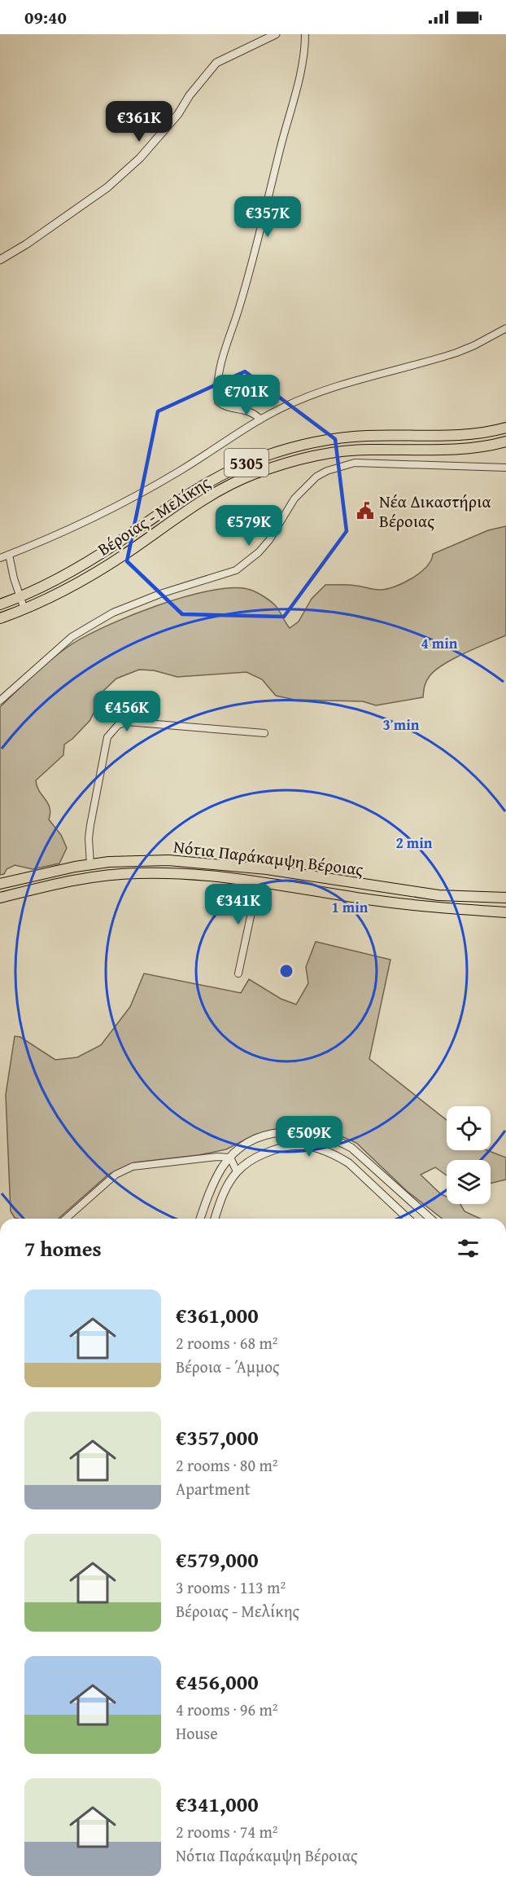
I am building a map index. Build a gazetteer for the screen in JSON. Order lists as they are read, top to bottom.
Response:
{
  "streets": {
    "main road": ["5305", "Βέροιας - Μελίκης", "Νότια Παράκαμψη Βέροιας"]
  },
  "places": {
    "public building": ["Νέα Δικαστήρια Βέροιας"]
  },
  "page": {
    "status": "09:40",
    "price": [
      "€361K",
      "€357K",
      "€701K",
      "€579K",
      "€456K",
      "€341K",
      "€509K"
    ],
    "heading": "7 homes",
    "list": [
      {
        "name": "€361,000",
        "note": "2 rooms · 68 m² · Βέροια - Άμμος"
      },
      {
        "name": "€357,000",
        "note": "2 rooms · 80 m² · Apartment"
      },
      {
        "name": "€579,000",
        "note": "3 rooms · 113 m² · Βέροιας - Μελίκης"
      },
      {
        "name": "€456,000",
        "note": "4 rooms · 96 m² · House"
      },
      {
        "name": "€341,000",
        "note": "2 rooms · 74 m² · Νότια Παράκαμψη Βέροιας"
      }
    ]
  },
  "rings": [
    "4 min",
    "3 min",
    "2 min",
    "1 min"
  ]
}
